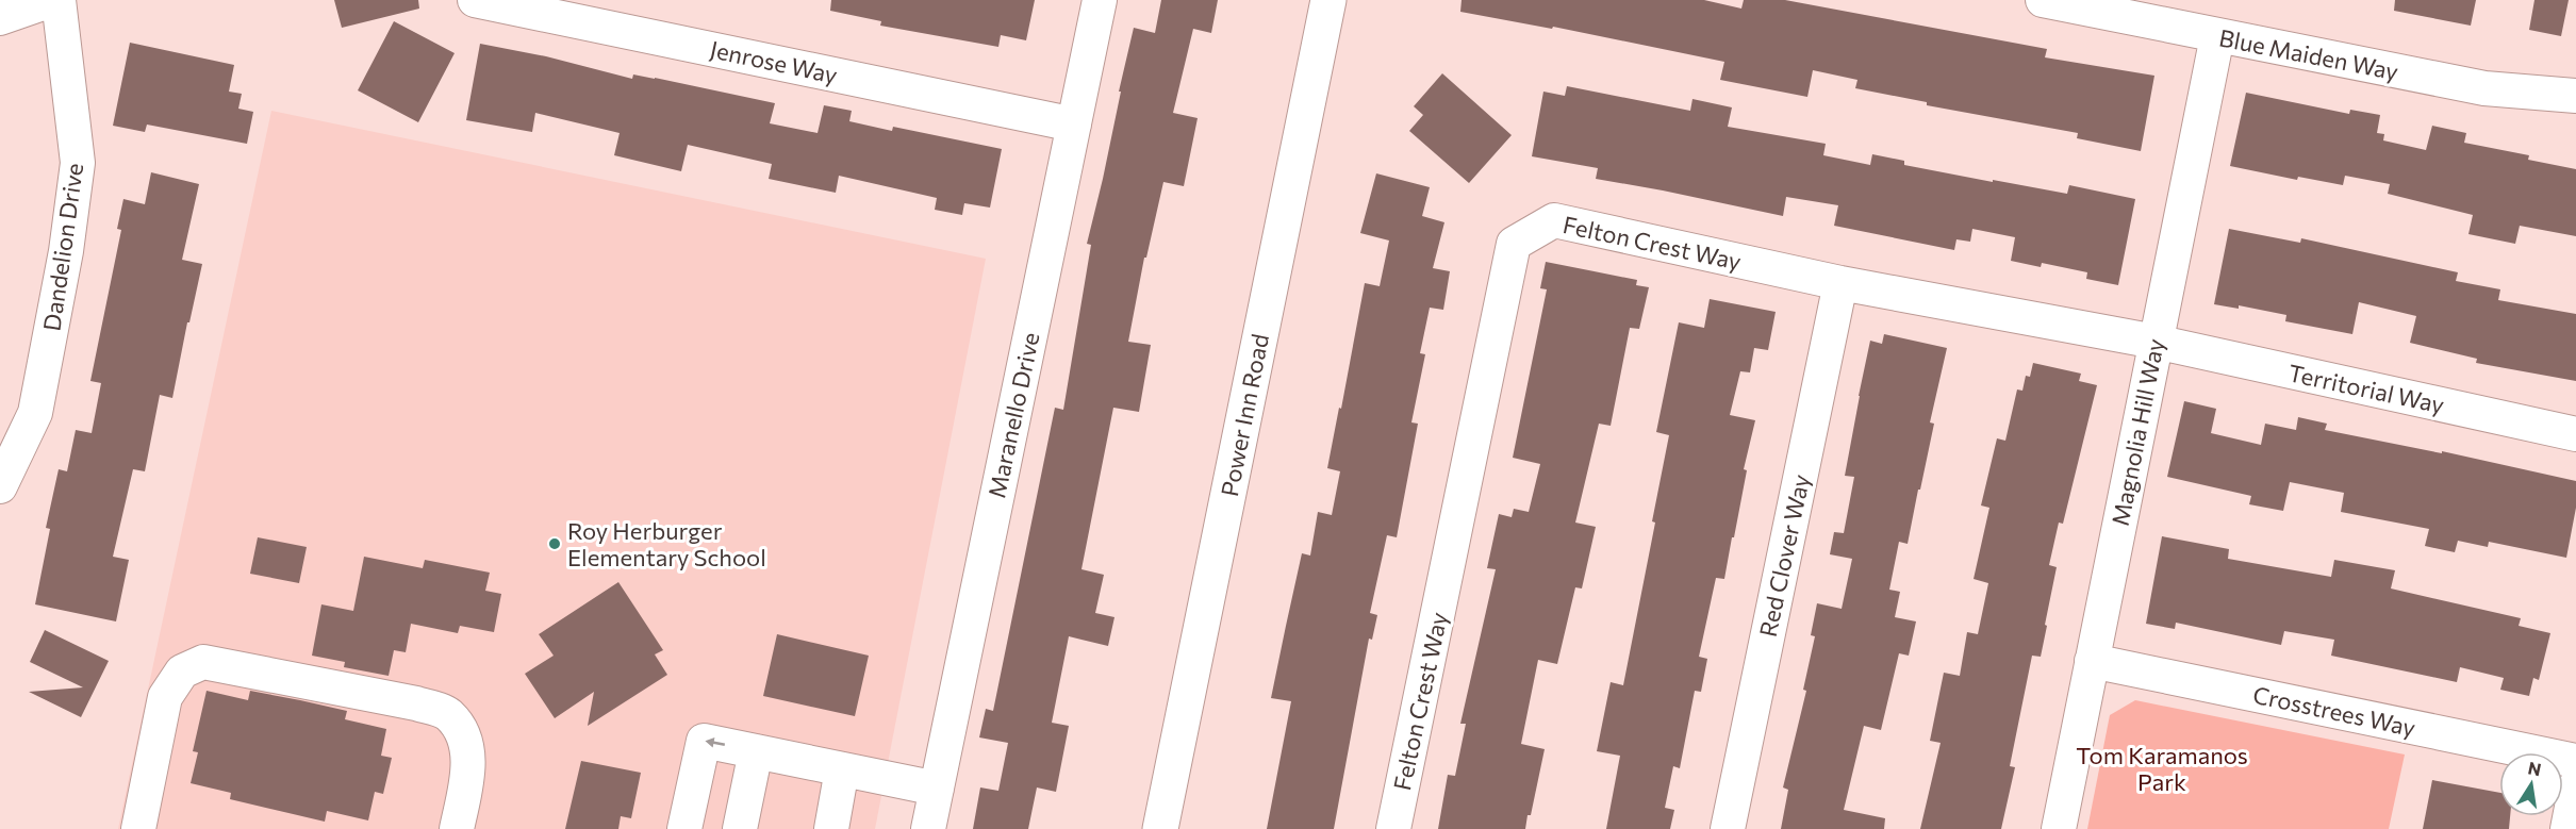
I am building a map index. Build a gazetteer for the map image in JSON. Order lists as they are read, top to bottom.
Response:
{
  "streets": {
    "main road": ["Power Inn Road"],
    "street": [
      "Blue Maiden Way",
      "Jenrose Way",
      "Felton Crest Way",
      "Dandelion Drive",
      "Territorial Way",
      "Maranello Drive",
      "Magnolia Hill Way",
      "Red Clover Way",
      "Crosstrees Way"
    ]
  },
  "crossings": [
    ["Blue Maiden Way", "Magnolia Hill Way"],
    ["Jenrose Way", "Maranello Drive"],
    ["Felton Crest Way", "Territorial Way"],
    ["Felton Crest Way", "Magnolia Hill Way"],
    ["Felton Crest Way", "Red Clover Way"],
    ["Territorial Way", "Magnolia Hill Way"],
    ["Magnolia Hill Way", "Crosstrees Way"]
  ],
  "parks": ["Tom Karamanos Park"],
  "places": ["Roy Herburger Elementary School"],
  "north": "top"
}
